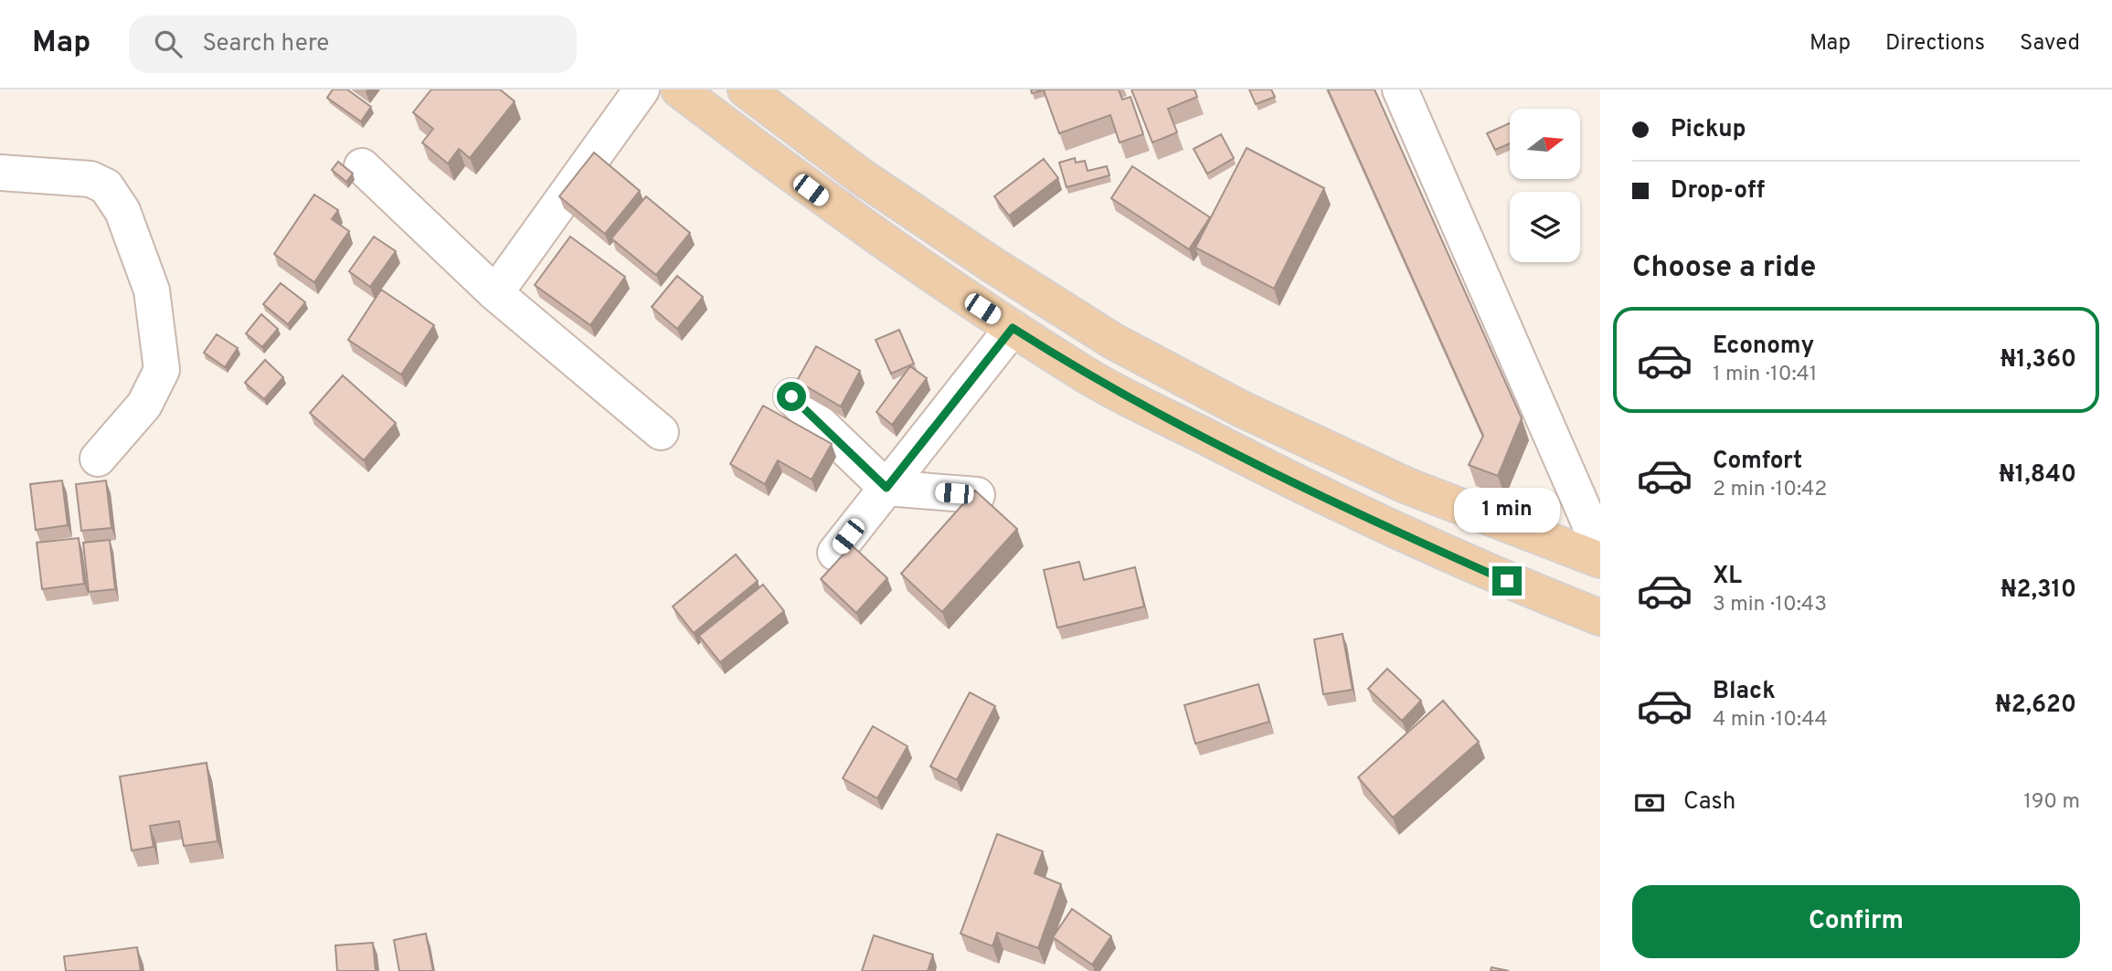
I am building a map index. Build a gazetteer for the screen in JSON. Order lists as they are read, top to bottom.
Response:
{
  "north": "right",
  "page": {
    "header": "Map",
    "search": "Search here",
    "nav": ["Map", "Directions", "Saved"],
    "banner": ["Pickup", "Drop-off"],
    "heading": "Choose a ride",
    "list": [
      {
        "name": "Economy",
        "note": "1 min · 10:41",
        "value": "₦1,360"
      },
      {
        "name": "Comfort",
        "note": "2 min · 10:42",
        "value": "₦1,840"
      },
      {
        "name": "XL",
        "note": "3 min · 10:43",
        "value": "₦2,310"
      },
      {
        "name": "Black",
        "note": "4 min · 10:44",
        "value": "₦2,620"
      }
    ],
    "bubble": "1 min",
    "pay": ["Cash", "190 m"],
    "buttons": "Confirm"
  }
}
